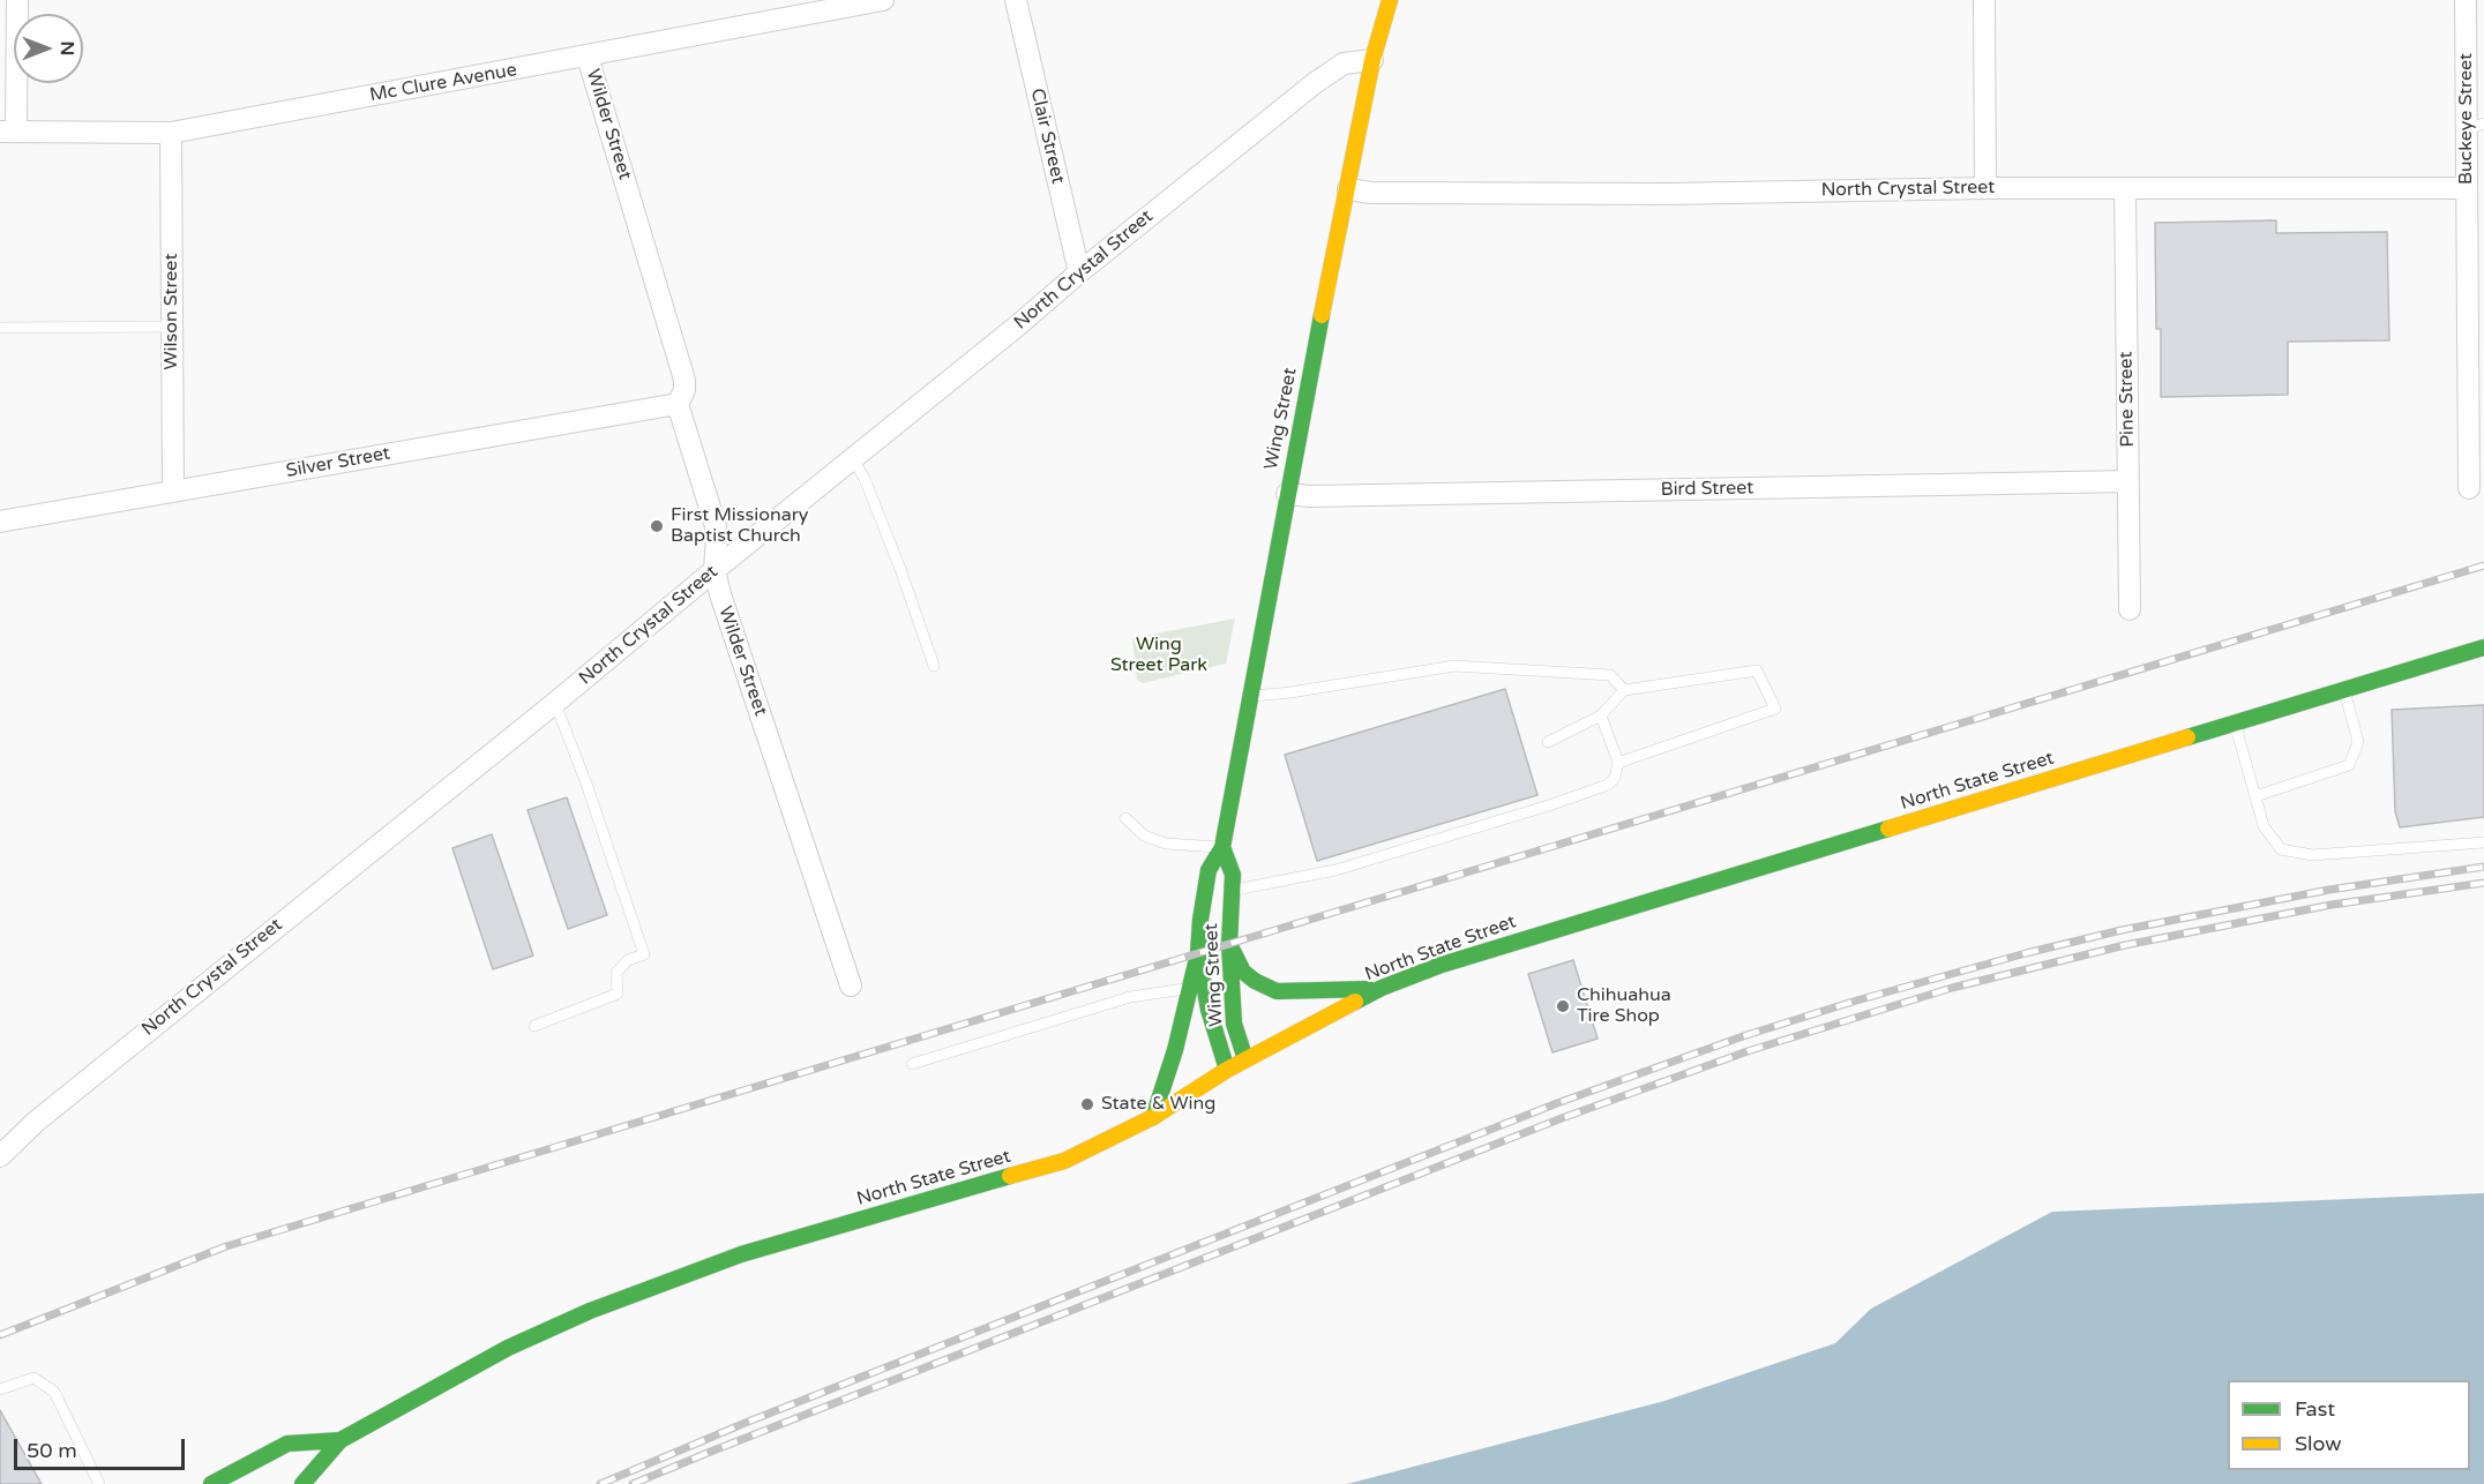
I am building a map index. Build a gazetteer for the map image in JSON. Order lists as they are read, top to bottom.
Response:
{
  "streets": {
    "main road": ["Wing Street", "North State Street"],
    "street": [
      "Mc Clure Avenue",
      "Buckeye Street",
      "Wilder Street",
      "Clair Street",
      "North Crystal Street",
      "Wilson Street",
      "Pine Street",
      "Silver Street",
      "Bird Street"
    ]
  },
  "crossings": [
    ["Mc Clure Avenue", "Wilder Street"],
    ["Mc Clure Avenue", "Wilson Street"],
    ["Buckeye Street", "North Crystal Street"],
    ["Wilder Street", "North Crystal Street"],
    ["Wilder Street", "Silver Street"],
    ["Clair Street", "North Crystal Street"],
    ["North Crystal Street", "Pine Street"],
    ["North Crystal Street", "Wing Street"],
    ["Wilson Street", "Silver Street"],
    ["Pine Street", "Bird Street"],
    ["Wing Street", "Bird Street"],
    ["Wing Street", "North State Street"]
  ],
  "parks": ["Wing Street Park"],
  "places": ["First Missionary Baptist Church", "Chihuahua Tire Shop", "State & Wing"],
  "legend": ["Fast", "Slow"],
  "scale_bar": "50 m",
  "north": "right"
}
